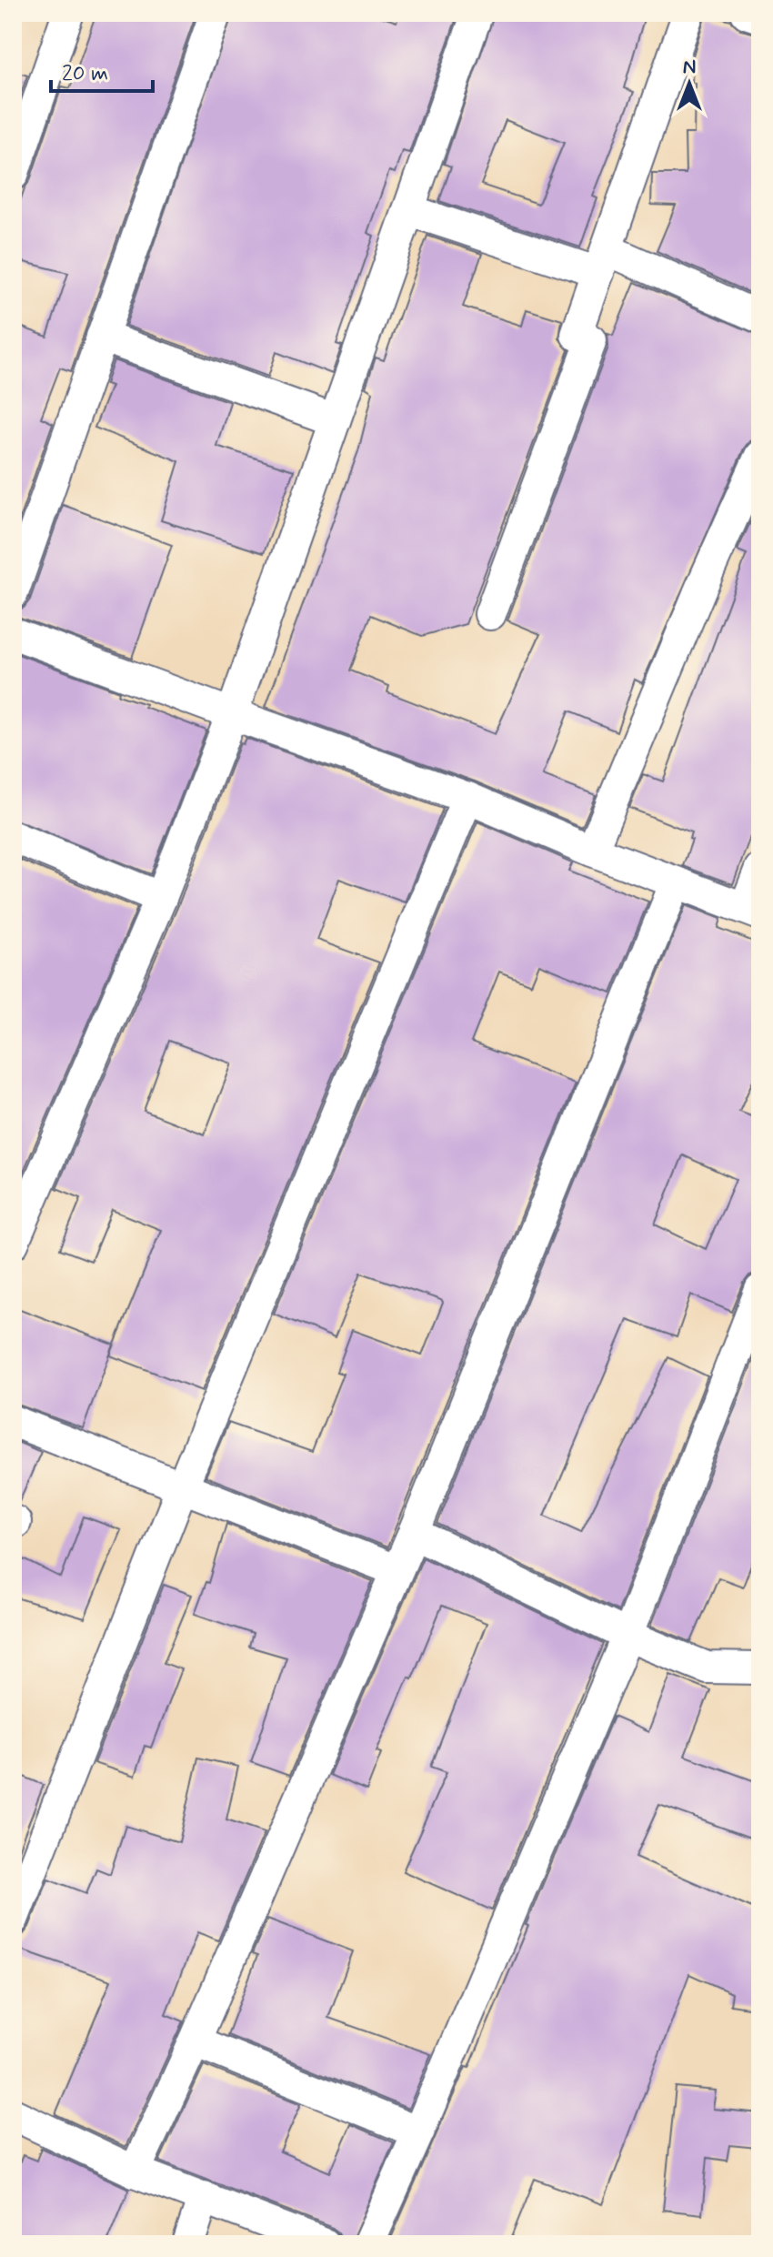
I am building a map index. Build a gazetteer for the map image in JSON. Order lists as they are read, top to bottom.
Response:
{
  "scale_bar": "20 m",
  "north": "top"
}
